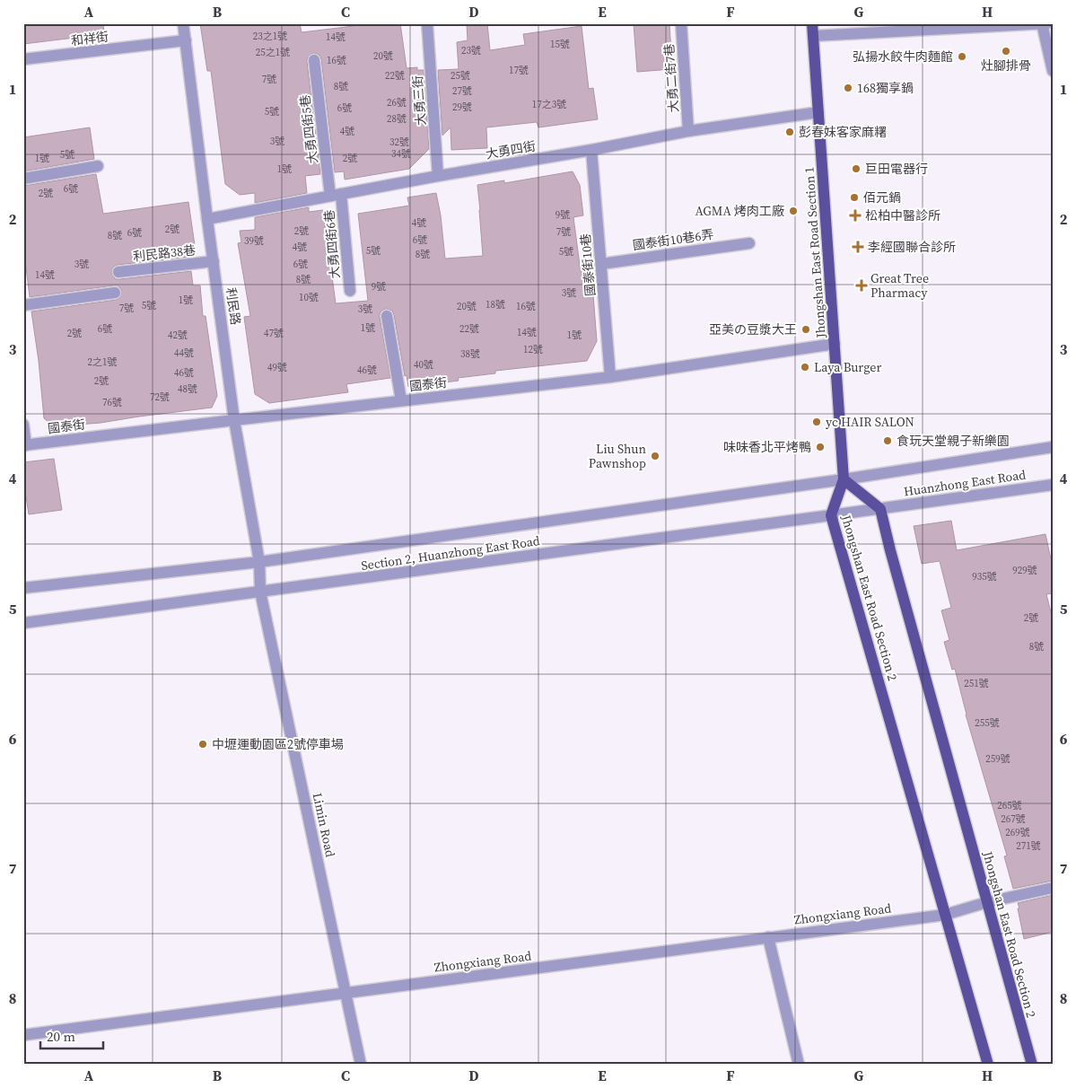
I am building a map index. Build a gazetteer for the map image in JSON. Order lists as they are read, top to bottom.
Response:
{
  "streets": {
    "main road": ["Jhongshan East Road Section 1", "Jhongshan East Road Section 2"],
    "street": [
      "和祥街",
      "大勇二街7巷",
      "大勇三街",
      "大勇四街5巷",
      "大勇四街",
      "國泰街10巷6弄",
      "大勇四街6巷",
      "利民路38巷",
      "國泰街10巷",
      "利民路",
      "國泰街",
      "Huanzhong East Road",
      "Section 2, Huanzhong East Road",
      "Limin Road",
      "Zhongxiang Road"
    ]
  },
  "crossings": [
    ["和祥街", "利民路"],
    ["大勇二街7巷", "大勇四街"],
    ["大勇三街", "大勇四街"],
    ["大勇四街5巷", "大勇四街"],
    ["大勇四街5巷", "大勇四街6巷"],
    ["大勇四街", "大勇四街6巷"],
    ["大勇四街", "Jhongshan East Road Section 1"],
    ["大勇四街", "國泰街10巷"],
    ["大勇四街", "利民路"],
    ["國泰街10巷6弄", "國泰街10巷"],
    ["Jhongshan East Road Section 1", "國泰街"],
    ["Jhongshan East Road Section 1", "Huanzhong East Road"],
    ["Jhongshan East Road Section 1", "Section 2, Huanzhong East Road"],
    ["Jhongshan East Road Section 1", "Jhongshan East Road Section 2"],
    ["利民路38巷", "利民路"],
    ["國泰街10巷", "國泰街"],
    ["利民路", "國泰街"],
    ["利民路", "Section 2, Huanzhong East Road"],
    ["利民路", "Limin Road"],
    ["Huanzhong East Road", "Section 2, Huanzhong East Road"],
    ["Huanzhong East Road", "Jhongshan East Road Section 2"],
    ["Section 2, Huanzhong East Road", "Jhongshan East Road Section 2"],
    ["Section 2, Huanzhong East Road", "Limin Road"],
    ["Jhongshan East Road Section 2", "Zhongxiang Road"],
    ["Limin Road", "Zhongxiang Road"]
  ],
  "places": {
    "other": [
      "灶腳排骨",
      "弘揚水餃牛肉麵館",
      "168獨享鍋",
      "彭春妹客家麻糬",
      "巨田電器行",
      "佰元鍋",
      "AGMA 烤肉工廠",
      "亞美の豆漿大王",
      "Laya Burger",
      "yc HAIR SALON",
      "食玩天堂親子新樂園",
      "味味香北平烤鴨",
      "Liu Shun Pawnshop",
      "中壢運動園區2號停車場"
    ],
    "health": ["松柏中醫診所", "李經國聯合診所", "Great Tree Pharmacy"]
  },
  "house_numbers": [
    "23之1號",
    "14號",
    "15號",
    "23號",
    "25之1號",
    "20號",
    "16號",
    "17號",
    "22號",
    "25號",
    "7號",
    "8號",
    "27號",
    "26號",
    "17之3號",
    "29號",
    "6號",
    "5號",
    "28號",
    "4號",
    "3號",
    "32號",
    "34號",
    "5號",
    "1號",
    "2號",
    "1號",
    "6號",
    "2號",
    "9號",
    "4號",
    "2號",
    "2號",
    "7號",
    "6號",
    "8號",
    "6號",
    "39號",
    "4號",
    "5號",
    "5號",
    "8號",
    "3號",
    "6號",
    "14號",
    "8號",
    "9號",
    "3號",
    "10號",
    "1號",
    "18號",
    "5號",
    "20號",
    "16號",
    "7號",
    "3號",
    "1號",
    "6號",
    "22號",
    "14號",
    "2號",
    "47號",
    "42號",
    "1號",
    "12號",
    "44號",
    "38號",
    "2之1號",
    "40號",
    "49號",
    "46號",
    "46號",
    "2號",
    "48號",
    "72號",
    "76號",
    "929號",
    "935號",
    "2號",
    "8號",
    "251號",
    "255號",
    "259號",
    "265號",
    "267號",
    "269號",
    "271號"
  ],
  "scale_bar": "20 m",
  "grid": {
    "columns": [
      "A",
      "B",
      "C",
      "D",
      "E",
      "F",
      "G",
      "H"
    ],
    "rows": [
      "1",
      "2",
      "3",
      "4",
      "5",
      "6",
      "7",
      "8"
    ]
  }
}
